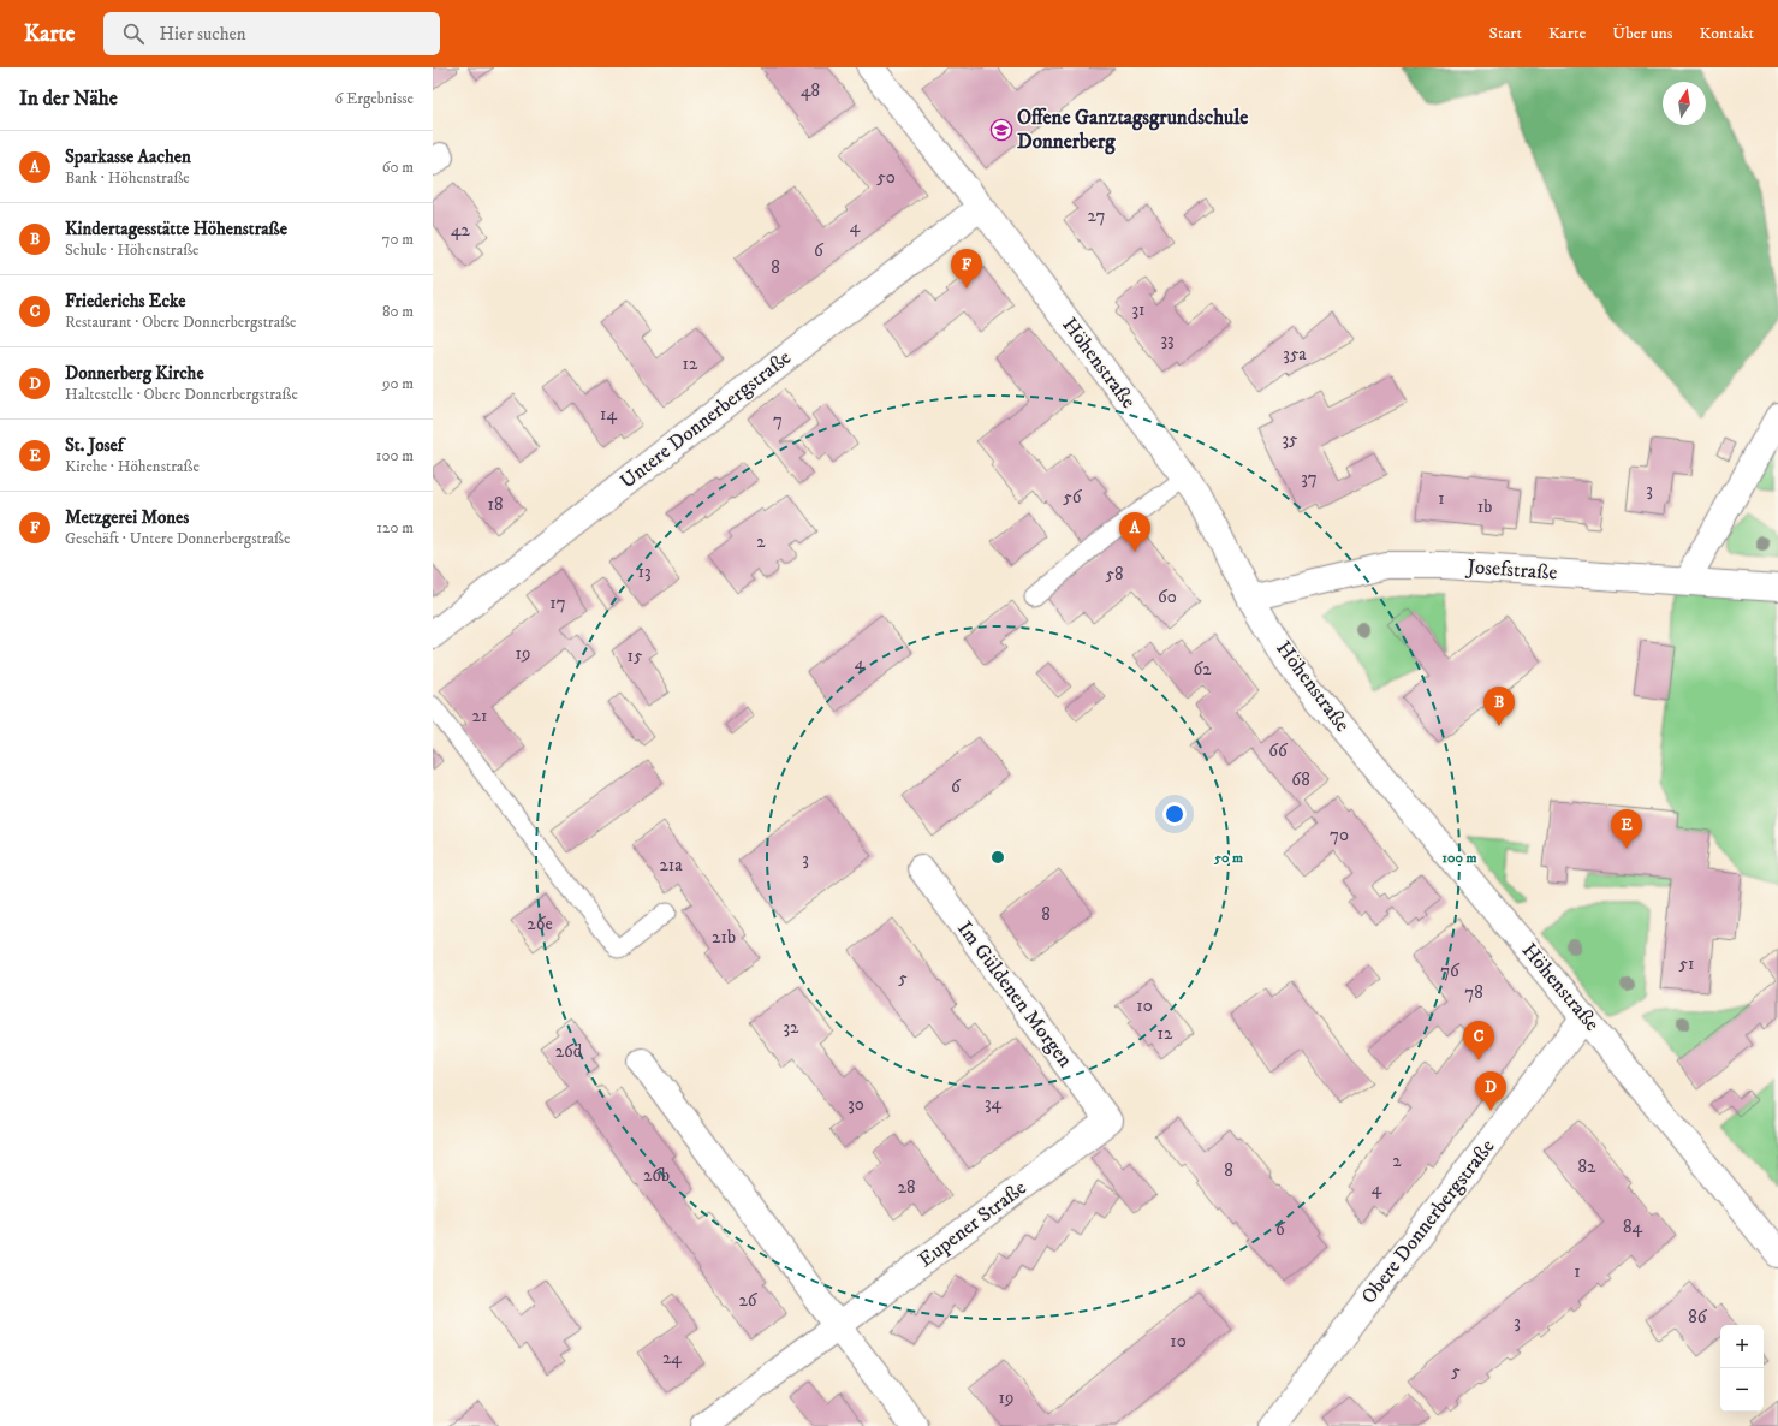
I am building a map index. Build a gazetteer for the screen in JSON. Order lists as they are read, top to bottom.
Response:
{
  "streets": {
    "street": [
      "Höhenstraße",
      "Untere Donnerbergstraße",
      "Josefstraße",
      "Im Güldenen Morgen",
      "Obere Donnerbergstraße",
      "Eupener Straße"
    ]
  },
  "crossings": [
    ["Höhenstraße", "Untere Donnerbergstraße"],
    ["Höhenstraße", "Josefstraße"],
    ["Höhenstraße", "Obere Donnerbergstraße"],
    ["Im Güldenen Morgen", "Eupener Straße"]
  ],
  "places": {
    "school or university": ["Offene Ganztagsgrundschule Donnerberg"]
  },
  "house_numbers": [
    "48",
    "50",
    "27",
    "4",
    "42",
    "6",
    "8",
    "31",
    "33",
    "35a",
    "12",
    "14",
    "7",
    "35",
    "37",
    "3",
    "56",
    "1",
    "18",
    "1b",
    "2",
    "13",
    "58",
    "60",
    "17",
    "19",
    "15",
    "4",
    "62",
    "21",
    "66",
    "68",
    "6",
    "70",
    "3",
    "21a",
    "8",
    "26e",
    "21b",
    "51",
    "76",
    "5",
    "78",
    "10",
    "32",
    "12",
    "26d",
    "34",
    "30",
    "2",
    "82",
    "8",
    "26b",
    "28",
    "4",
    "84",
    "6",
    "1",
    "26",
    "86",
    "3",
    "10",
    "24",
    "5",
    "19"
  ],
  "north": "top",
  "page": {
    "header": "Karte",
    "search": "Hier suchen",
    "nav": [
      "Start",
      "Karte",
      "Über uns",
      "Kontakt"
    ],
    "heading": ["In der Nähe", "6 Ergebnisse"],
    "list": [
      {
        "mark": "A",
        "name": "Sparkasse Aachen",
        "note": "Bank · Höhenstraße",
        "value": "60 m"
      },
      {
        "mark": "B",
        "name": "Kindertagesstätte Höhenstraße",
        "note": "Schule · Höhenstraße",
        "value": "70 m"
      },
      {
        "mark": "C",
        "name": "Friederichs Ecke",
        "note": "Restaurant · Obere Donnerbergstraße",
        "value": "80 m"
      },
      {
        "mark": "D",
        "name": "Donnerberg Kirche",
        "note": "Haltestelle · Obere Donnerbergstraße",
        "value": "90 m"
      },
      {
        "mark": "E",
        "name": "St. Josef",
        "note": "Kirche · Höhenstraße",
        "value": "100 m"
      },
      {
        "mark": "F",
        "name": "Metzgerei Mones",
        "note": "Geschäft · Untere Donnerbergstraße",
        "value": "120 m"
      }
    ],
    "pins": [
      "F",
      "A",
      "B",
      "E",
      "C",
      "D"
    ],
    "map_buttons": ["+", "−"]
  },
  "rings": ["50 m", "100 m"]
}
